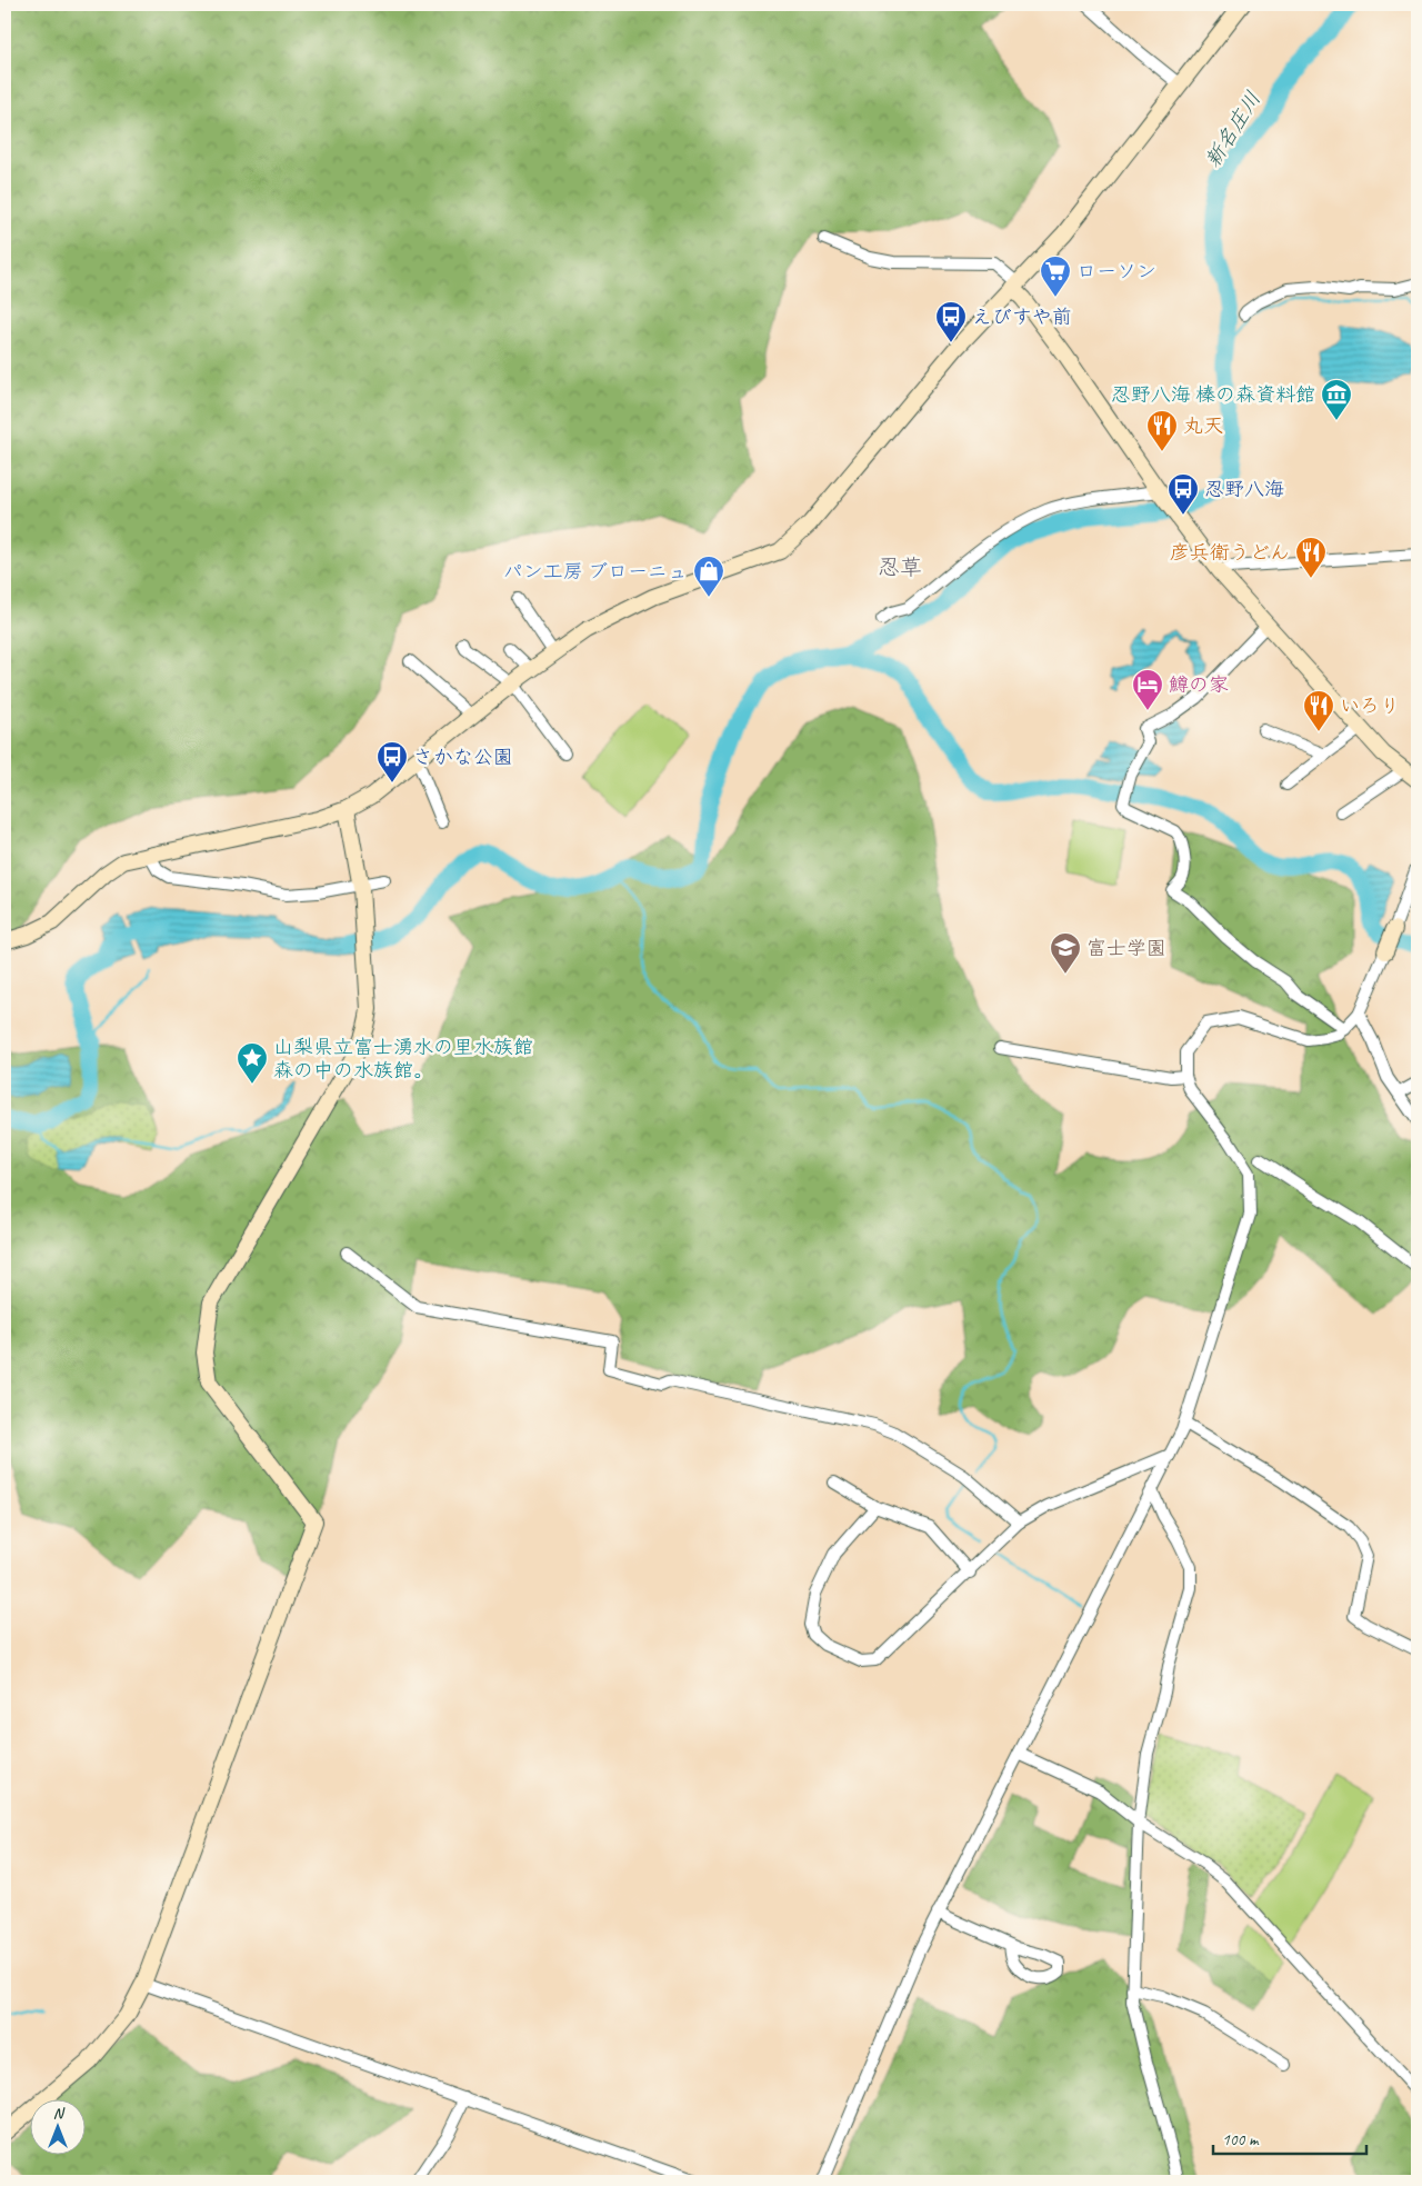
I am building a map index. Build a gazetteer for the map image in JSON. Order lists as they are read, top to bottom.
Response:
{
  "districts": ["忍草"],
  "water": ["新名庄川"],
  "places": {
    "supermarket": ["ローソン"],
    "bus stop": ["えびすや前", "忍野八海", "さかな公園"],
    "museum": ["忍野八海 榛の森資料館"],
    "restaurant": ["丸天", "彦兵衛うどん", "いろり"],
    "shop": ["パン工房 ブローニュ"],
    "hotel": ["鱒の家"],
    "school or university": ["富士学園"],
    "place": ["山梨県立富士湧水の里水族館 森の中の水族館。"]
  },
  "scale_bar": "100 m",
  "north": "top"
}
